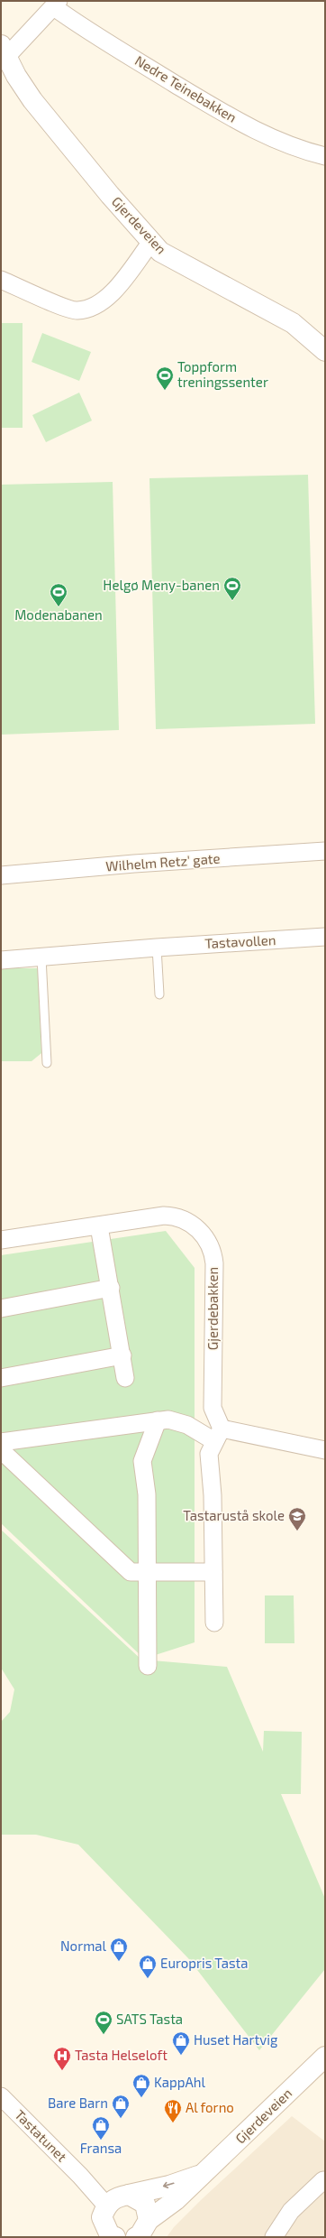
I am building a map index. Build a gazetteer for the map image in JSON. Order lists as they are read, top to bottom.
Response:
{
  "streets": {
    "street": [
      "Nedre Teinebakken",
      "Gjerdeveien",
      "Wilhelm Retz' gate",
      "Tastavollen",
      "Gjerdebakken",
      "Tastatunet"
    ]
  },
  "crossings": [
    ["Gjerdeveien", "Tastatunet"]
  ],
  "places": {
    "sports": [
      "Toppform treningssenter",
      "Helgø Meny-banen",
      "Modenabanen",
      "SATS Tasta"
    ],
    "school or university": ["Tastarustå skole"],
    "shop": [
      "Normal",
      "Europris Tasta",
      "Huset Hartvig",
      "KappAhl",
      "Bare Barn",
      "Fransa"
    ],
    "hospital": ["Tasta Helseloft"],
    "restaurant": ["Al forno"]
  }
}
